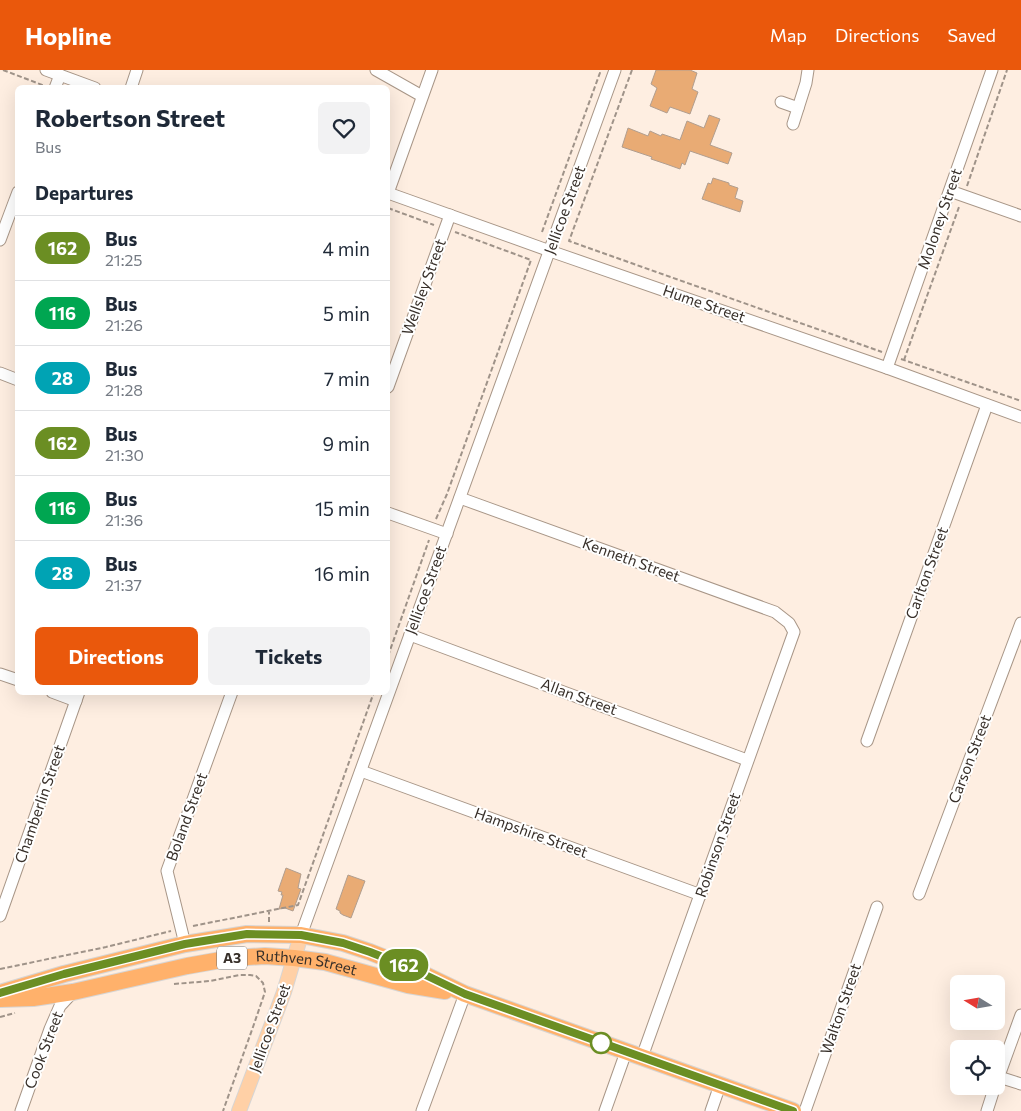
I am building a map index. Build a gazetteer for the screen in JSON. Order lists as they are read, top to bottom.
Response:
{
  "streets": {
    "highway": ["A3", "Ruthven Street"],
    "main road": ["Jellicoe Street"],
    "street": [
      "Moloney Street",
      "Wellsley Street",
      "Hume Street",
      "Kenneth Street",
      "Carlton Street",
      "Allan Street",
      "Carson Street",
      "Chamberlin Street",
      "Boland Street",
      "Hampshire Street",
      "Robinson Street",
      "Walton Street",
      "Cook Street"
    ]
  },
  "crossings": [
    ["Jellicoe Street", "Hume Street"],
    ["Jellicoe Street", "Kenneth Street"],
    ["Jellicoe Street", "Allan Street"],
    ["Jellicoe Street", "Hampshire Street"],
    ["Jellicoe Street", "Ruthven Street"],
    ["Moloney Street", "Hume Street"],
    ["Wellsley Street", "Hume Street"],
    ["Hume Street", "Carlton Street"],
    ["Kenneth Street", "Robinson Street"],
    ["Allan Street", "Robinson Street"],
    ["Boland Street", "Ruthven Street"],
    ["Hampshire Street", "Robinson Street"],
    ["Robinson Street", "Ruthven Street"],
    ["Ruthven Street", "Cook Street"]
  ],
  "lines": ["bus line 162"],
  "north": "left",
  "page": {
    "header": "Hopline",
    "nav": ["Map", "Directions", "Saved"],
    "on_map": "162",
    "heading": [
      ["Robertson Street", "Bus"],
      "Departures"
    ],
    "list": [
      {
        "mark": "162",
        "name": "Bus",
        "note": "21:25",
        "value": "4 min"
      },
      {
        "mark": "116",
        "name": "Bus",
        "note": "21:26",
        "value": "5 min"
      },
      {
        "mark": "28",
        "name": "Bus",
        "note": "21:28",
        "value": "7 min"
      },
      {
        "mark": "162",
        "name": "Bus",
        "note": "21:30",
        "value": "9 min"
      },
      {
        "mark": "116",
        "name": "Bus",
        "note": "21:36",
        "value": "15 min"
      },
      {
        "mark": "28",
        "name": "Bus",
        "note": "21:37",
        "value": "16 min"
      }
    ],
    "buttons": ["Directions", "Tickets"]
  }
}
